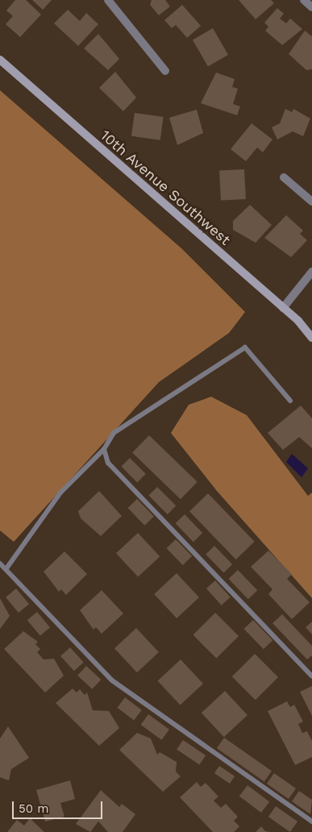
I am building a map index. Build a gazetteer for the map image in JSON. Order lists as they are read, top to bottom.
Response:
{
  "streets": {
    "street": ["10th Avenue Southwest"]
  },
  "scale_bar": "50 m"
}
